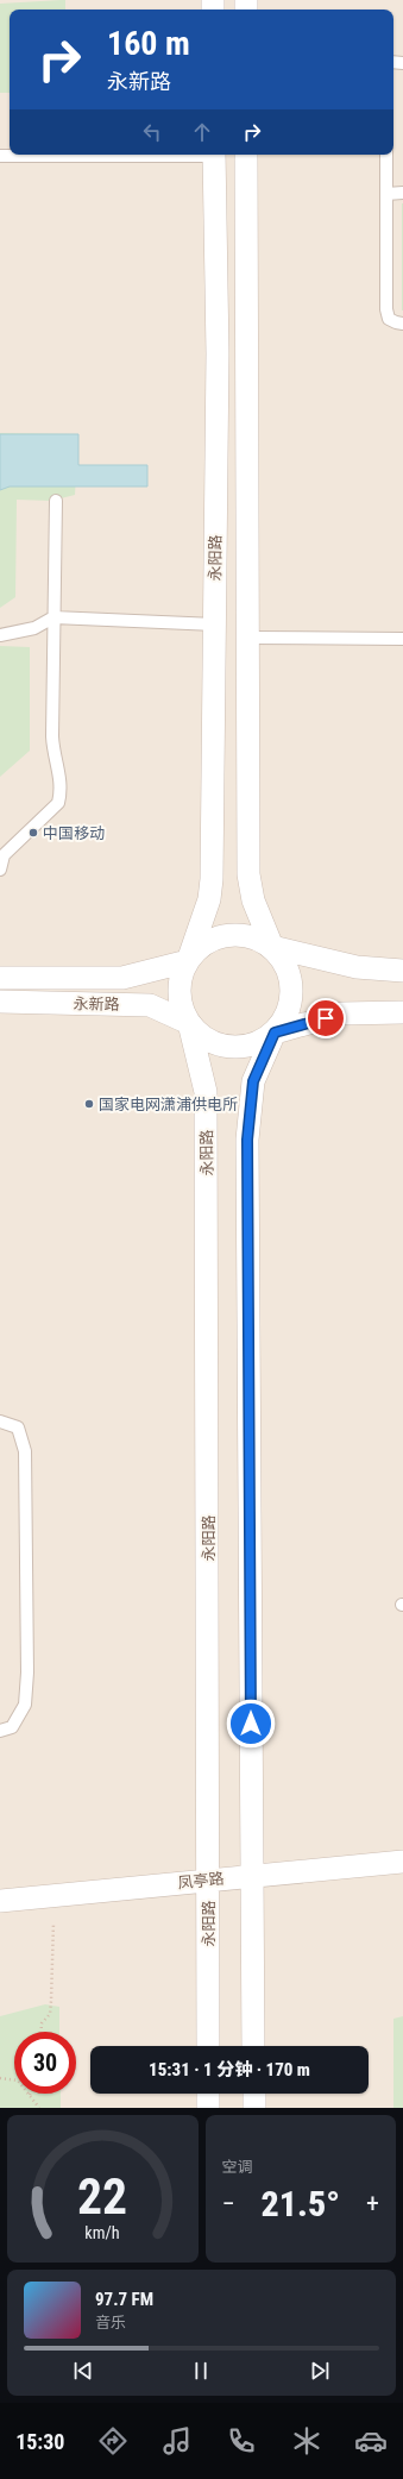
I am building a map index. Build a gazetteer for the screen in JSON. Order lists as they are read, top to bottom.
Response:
{
  "streets": {
    "street": ["永阳路", "永新路", "凤亭路"]
  },
  "crossings": [
    ["永阳路", "永新路"],
    ["永阳路", "凤亭路"]
  ],
  "places": ["中国移动", "国家电网潇浦供电所"],
  "page": {
    "turn": ["160 m", "永新路"],
    "limit": "30",
    "trip": "15:31 · 1 分钟 · 170 m",
    "tile": "空调",
    "heat": ["−", "21.5°", "+"],
    "song": ["97.7 FM", "音乐"],
    "tabs": "15:30",
    "gauge": ["22", "km/h"]
  }
}
